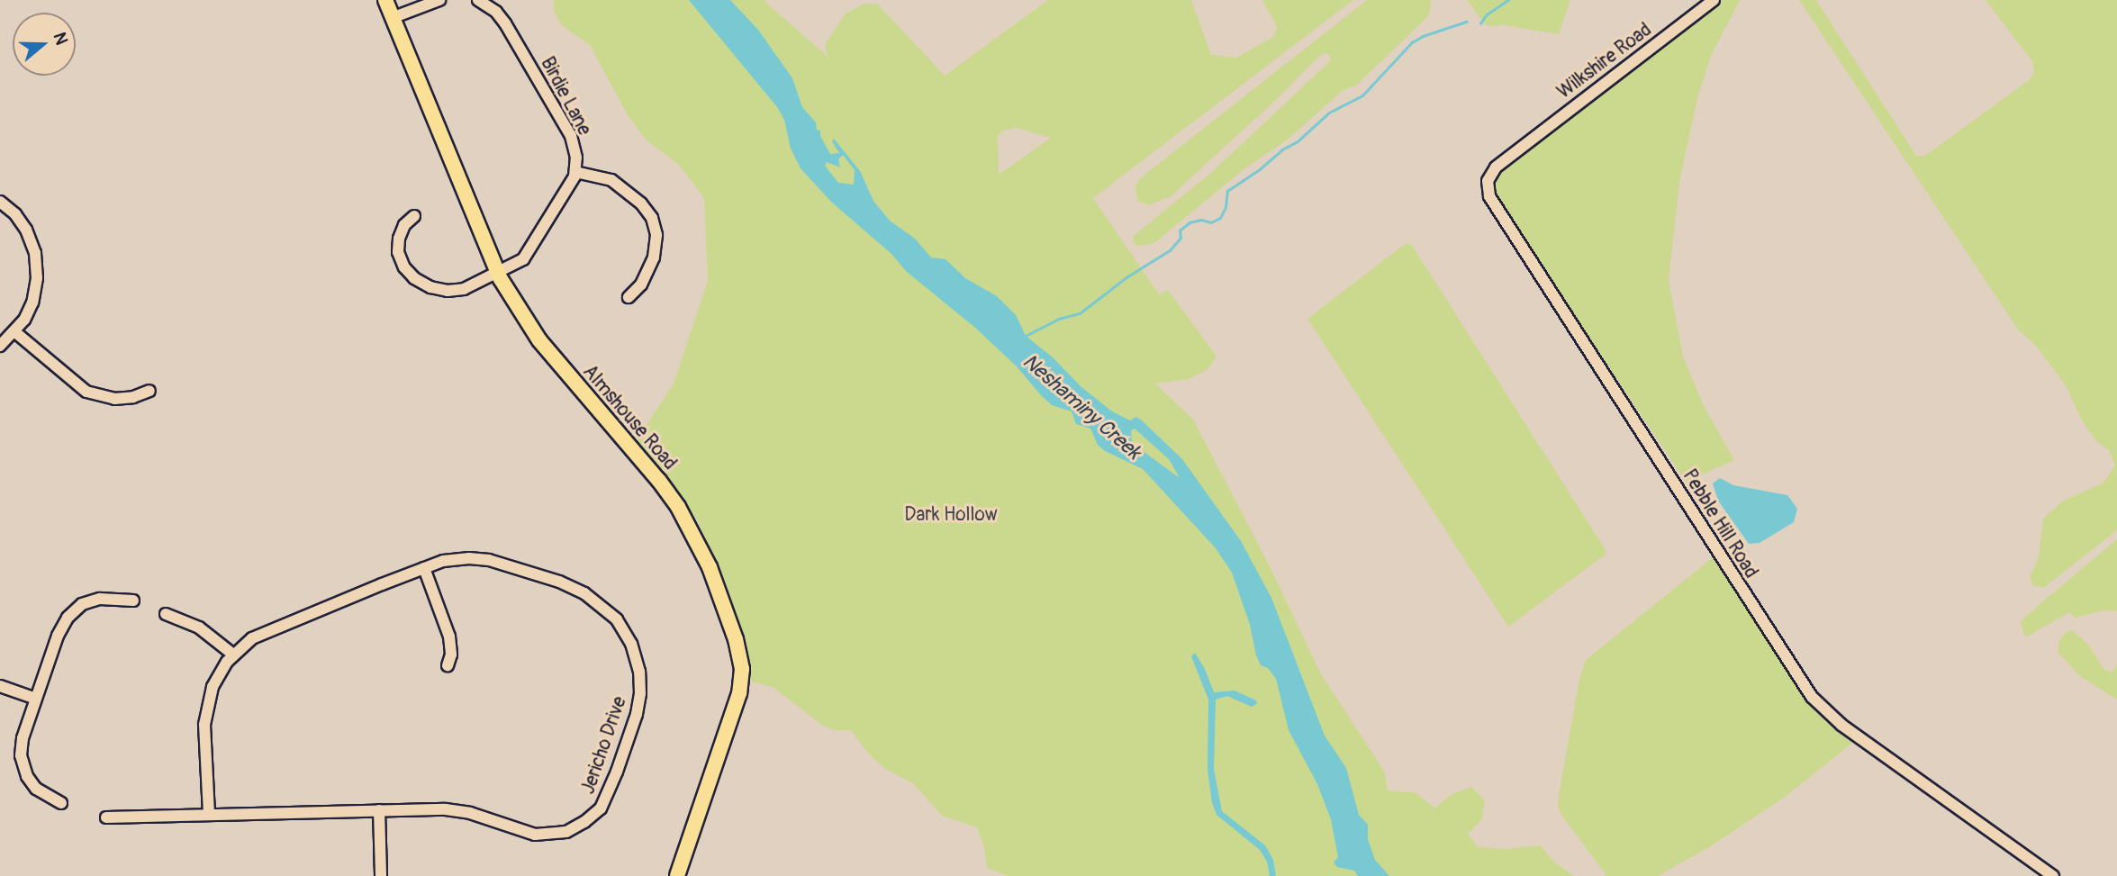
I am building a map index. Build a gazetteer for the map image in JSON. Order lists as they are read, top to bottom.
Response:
{
  "streets": {
    "main road": ["Almshouse Road"],
    "street": [
      "Wilkshire Road",
      "Birdie Lane",
      "Pebble Hill Road",
      "Jericho Drive"
    ]
  },
  "crossings": [
    ["Wilkshire Road", "Pebble Hill Road"]
  ],
  "water": ["Neshaminy Creek"],
  "parks": ["Dark Hollow"],
  "north": "right"
}
